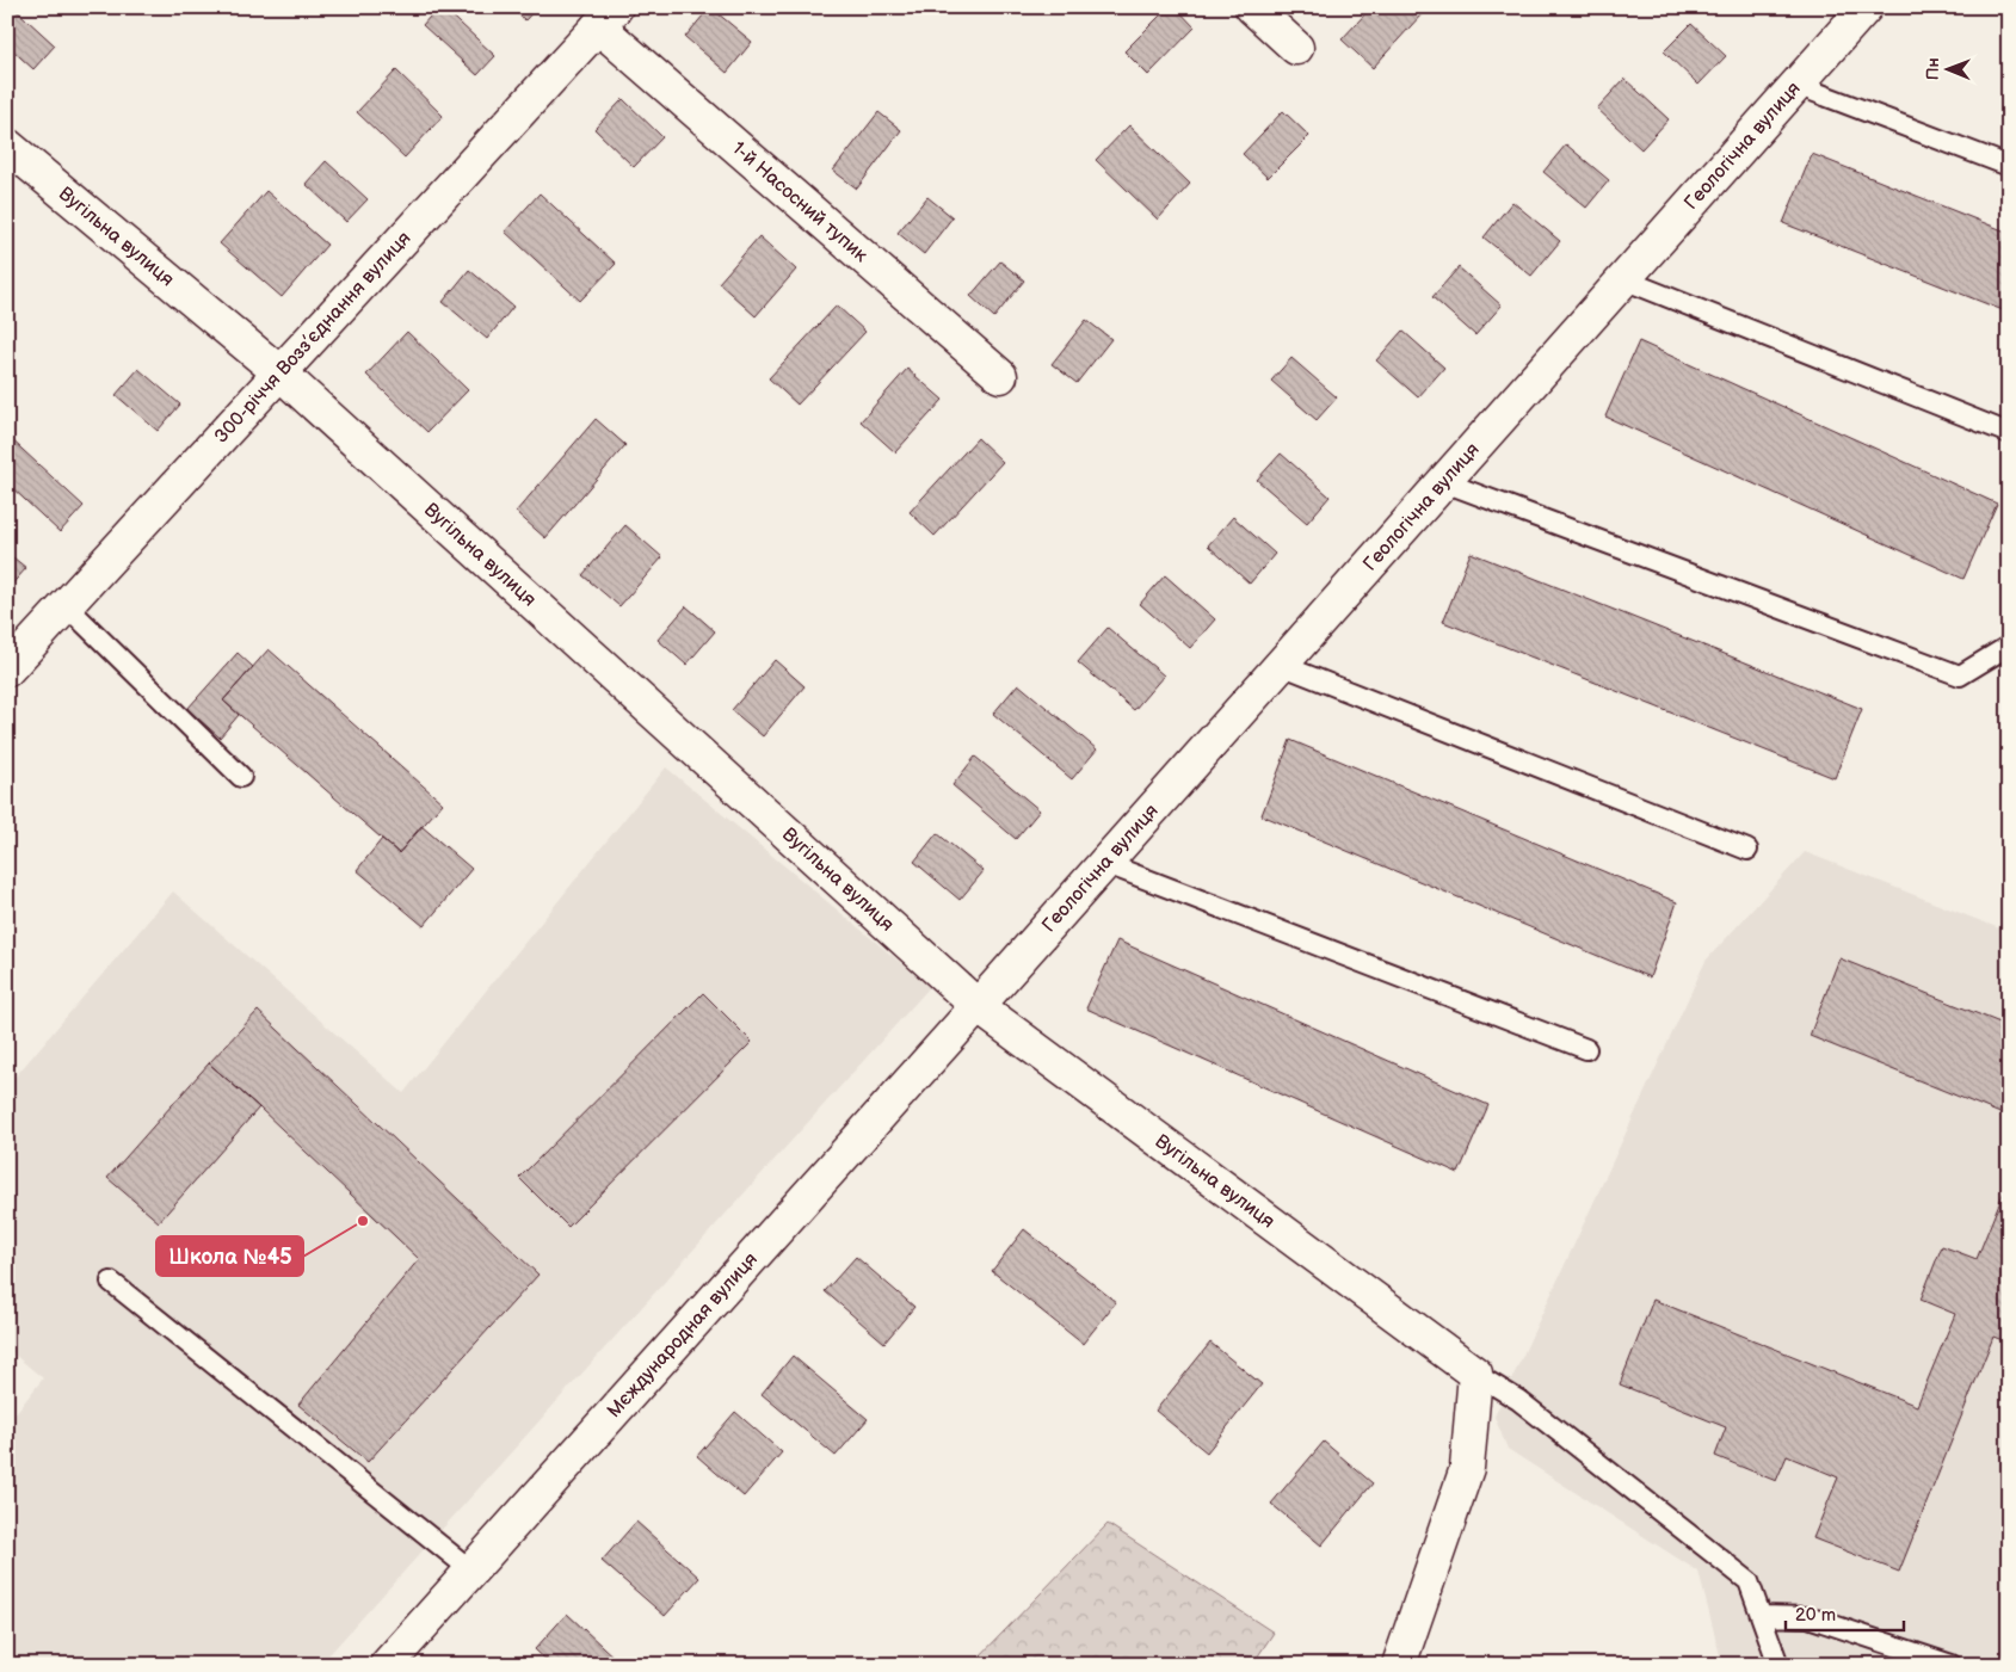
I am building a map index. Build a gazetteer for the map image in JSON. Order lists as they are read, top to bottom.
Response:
{
  "streets": {
    "street": [
      "Геологічна вулиця",
      "1-й Насосний тупик",
      "Вугільна вулиця",
      "300-річчя Возз’єднання вулиця",
      "Мєждународная вулиця"
    ]
  },
  "crossings": [
    ["Геологічна вулиця", "Вугільна вулиця"],
    ["Геологічна вулиця", "Мєждународная вулиця"],
    ["1-й Насосний тупик", "300-річчя Возз’єднання вулиця"],
    ["Вугільна вулиця", "300-річчя Возз’єднання вулиця"],
    ["Вугільна вулиця", "Мєждународная вулиця"]
  ],
  "places": ["Школа №45"],
  "scale_bar": "20 m",
  "north": "left"
}
